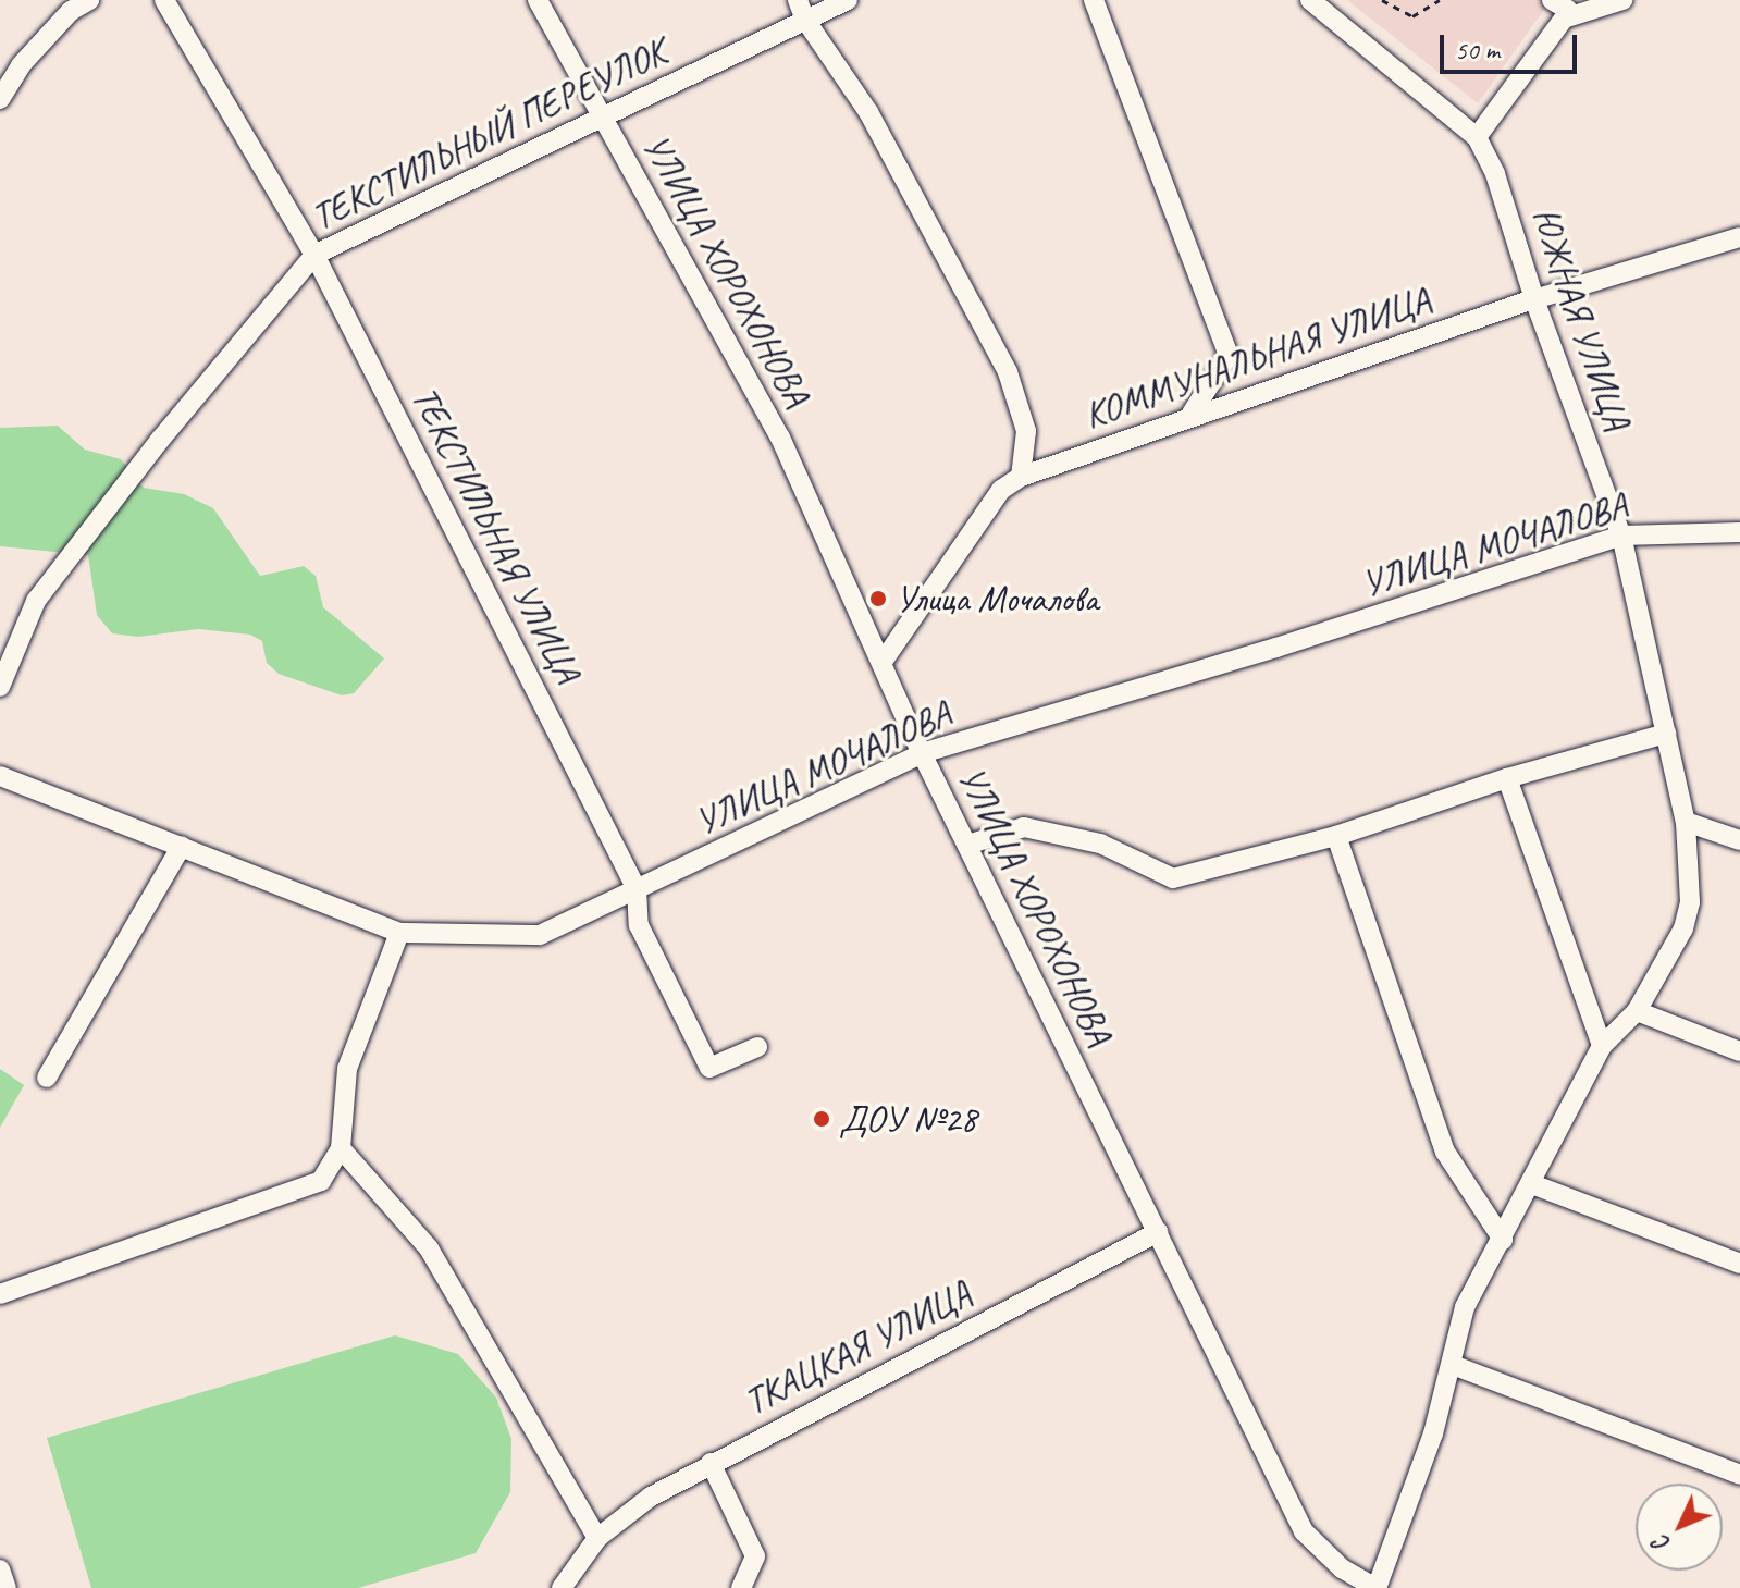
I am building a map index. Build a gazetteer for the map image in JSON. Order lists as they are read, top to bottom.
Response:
{
  "streets": {
    "street": [
      "ТЕКСТИЛЬНЫЙ ПЕРЕУЛОК",
      "УЛИЦА ХОРОХОНОВА",
      "ЮЖНАЯ УЛИЦА",
      "КОММУНАЛЬНАЯ УЛИЦА",
      "ТЕКСТИЛЬНАЯ УЛИЦА",
      "УЛИЦА МОЧАЛОВА",
      "ТКАЦКАЯ УЛИЦА"
    ]
  },
  "crossings": [
    ["ТЕКСТИЛЬНЫЙ ПЕРЕУЛОК", "УЛИЦА ХОРОХОНОВА"],
    ["ТЕКСТИЛЬНЫЙ ПЕРЕУЛОК", "ТЕКСТИЛЬНАЯ УЛИЦА"],
    ["УЛИЦА ХОРОХОНОВА", "ЮЖНАЯ УЛИЦА"],
    ["УЛИЦА ХОРОХОНОВА", "КОММУНАЛЬНАЯ УЛИЦА"],
    ["УЛИЦА ХОРОХОНОВА", "УЛИЦА МОЧАЛОВА"],
    ["УЛИЦА ХОРОХОНОВА", "ТКАЦКАЯ УЛИЦА"],
    ["ЮЖНАЯ УЛИЦА", "КОММУНАЛЬНАЯ УЛИЦА"],
    ["ЮЖНАЯ УЛИЦА", "УЛИЦА МОЧАЛОВА"],
    ["ТЕКСТИЛЬНАЯ УЛИЦА", "УЛИЦА МОЧАЛОВА"]
  ],
  "places": ["Улица Мочалова", "ДОУ №28"],
  "scale_bar": "50 m",
  "north": "bottom left"
}
